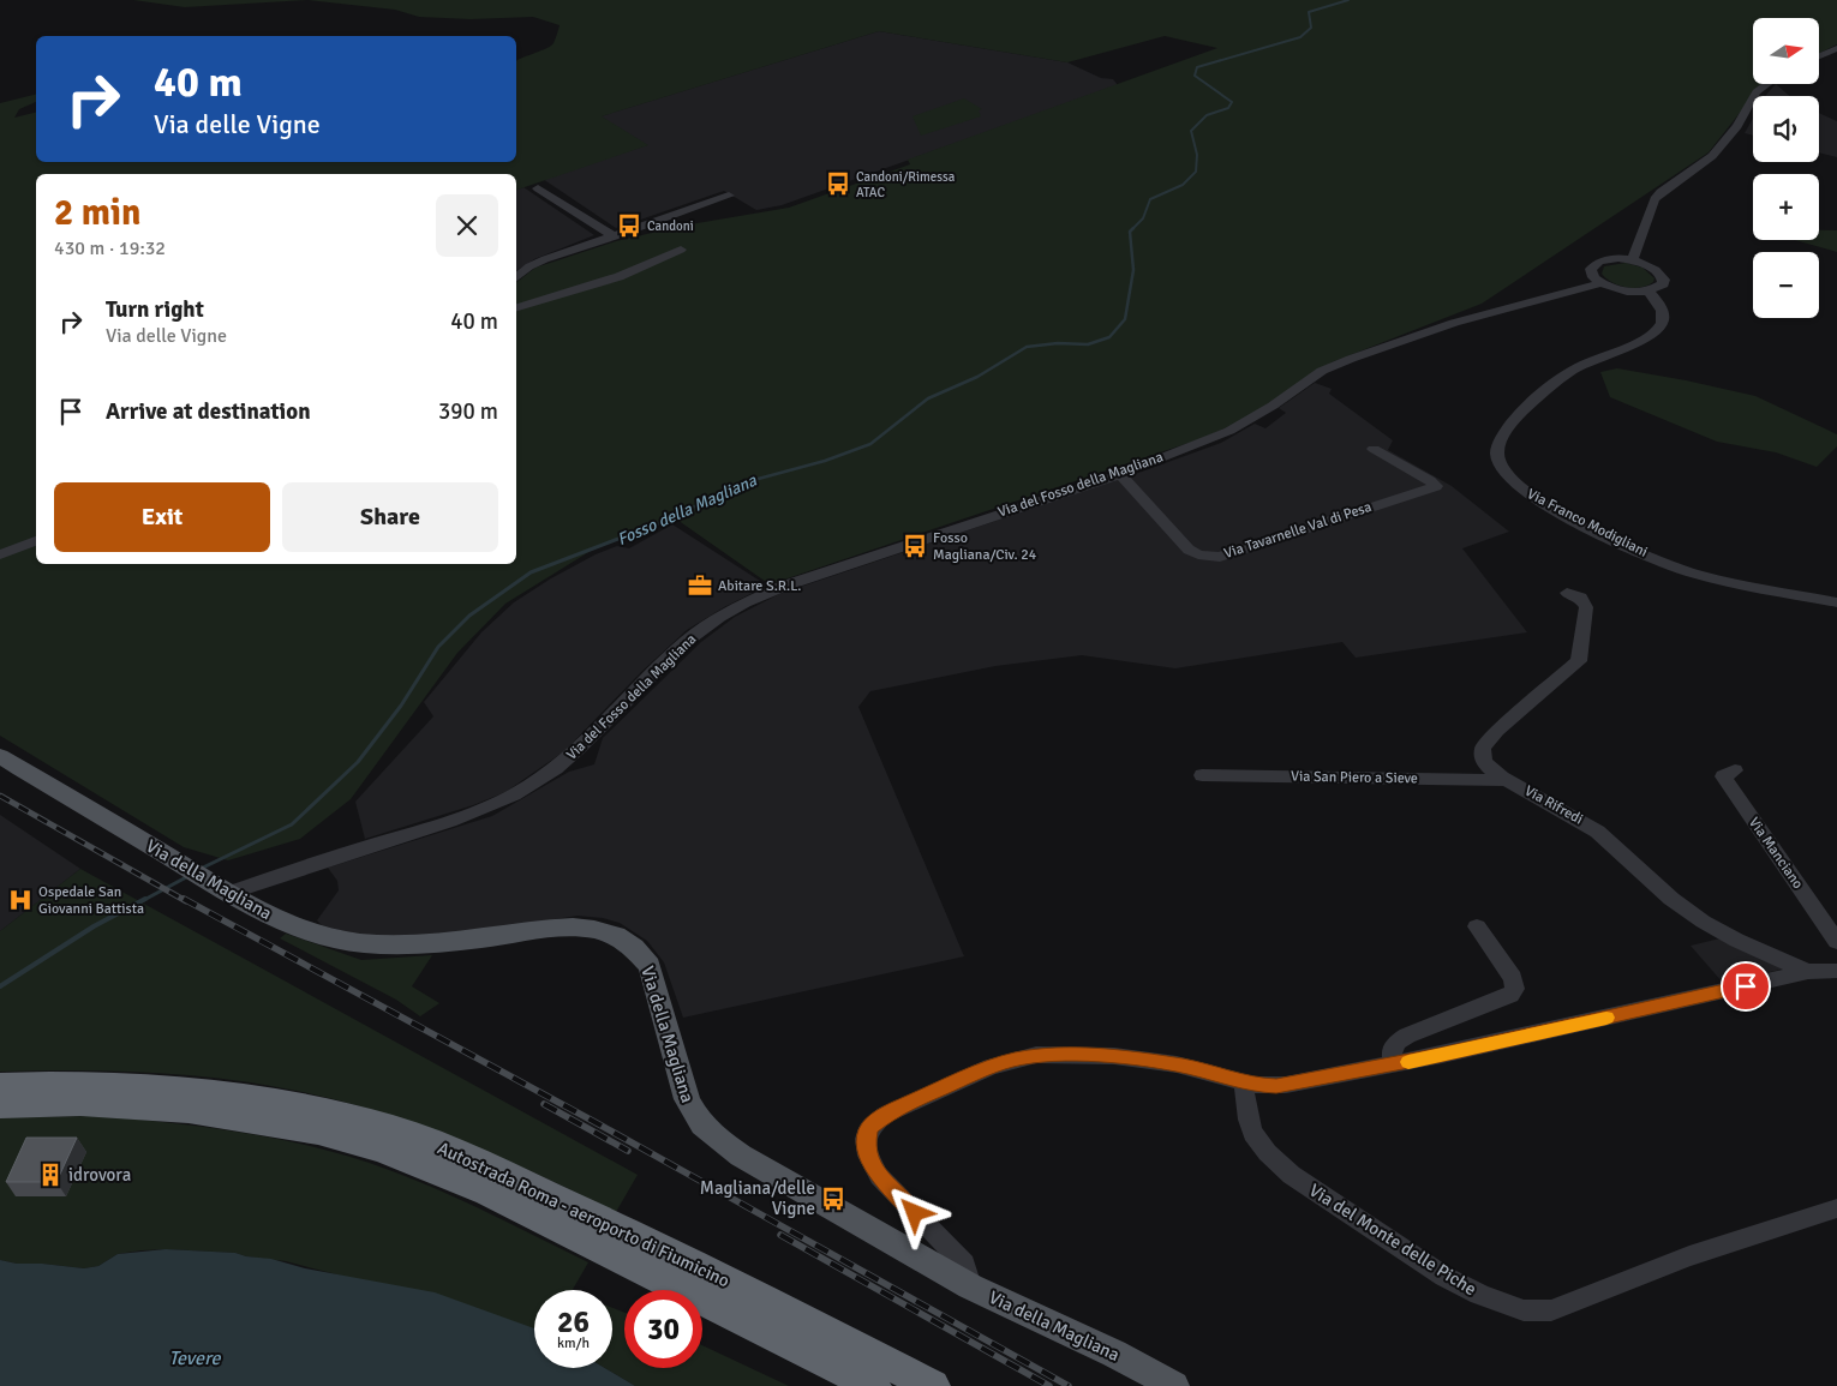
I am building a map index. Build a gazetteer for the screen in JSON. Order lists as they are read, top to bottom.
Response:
{
  "streets": {
    "highway": ["Autostrada Roma - aeroporto di Fiumicino"],
    "main road": ["Via della Magliana"],
    "street": [
      "Via del Fosso della Magliana",
      "Via Franco Modigliani",
      "Via Tavarnelle Val di Pesa",
      "Via San Piero a Sieve",
      "Via Rifredi",
      "Via Manciano",
      "Via del Monte delle Piche"
    ]
  },
  "crossings": [
    ["Via del Fosso della Magliana", "Via Tavarnelle Val di Pesa"],
    ["Via del Fosso della Magliana", "Via della Magliana"],
    ["Via San Piero a Sieve", "Via Rifredi"]
  ],
  "water": ["Fosso della Magliana", "Tevere"],
  "places": {
    "bus stop": [
      "Candoni/Rimessa ATAC",
      "Candoni",
      "Fosso Magliana/Civ. 24",
      "Magliana/delle Vigne"
    ],
    "office": ["Abitare S.R.L."],
    "hospital": ["Ospedale San Giovanni Battista"],
    "building": ["idrovora"]
  },
  "north": "right",
  "page": {
    "map_buttons": ["+", "−"],
    "turn": ["40 m", "Via delle Vigne"],
    "heading": ["2 min", "430 m · 19:32"],
    "list": [
      {
        "name": "Turn right",
        "note": "Via delle Vigne",
        "value": "40 m"
      },
      {
        "name": "Arrive at destination",
        "value": "390 m"
      }
    ],
    "buttons": ["Exit", "Share"],
    "speed": "26 km/h",
    "limit": "30"
  }
}
